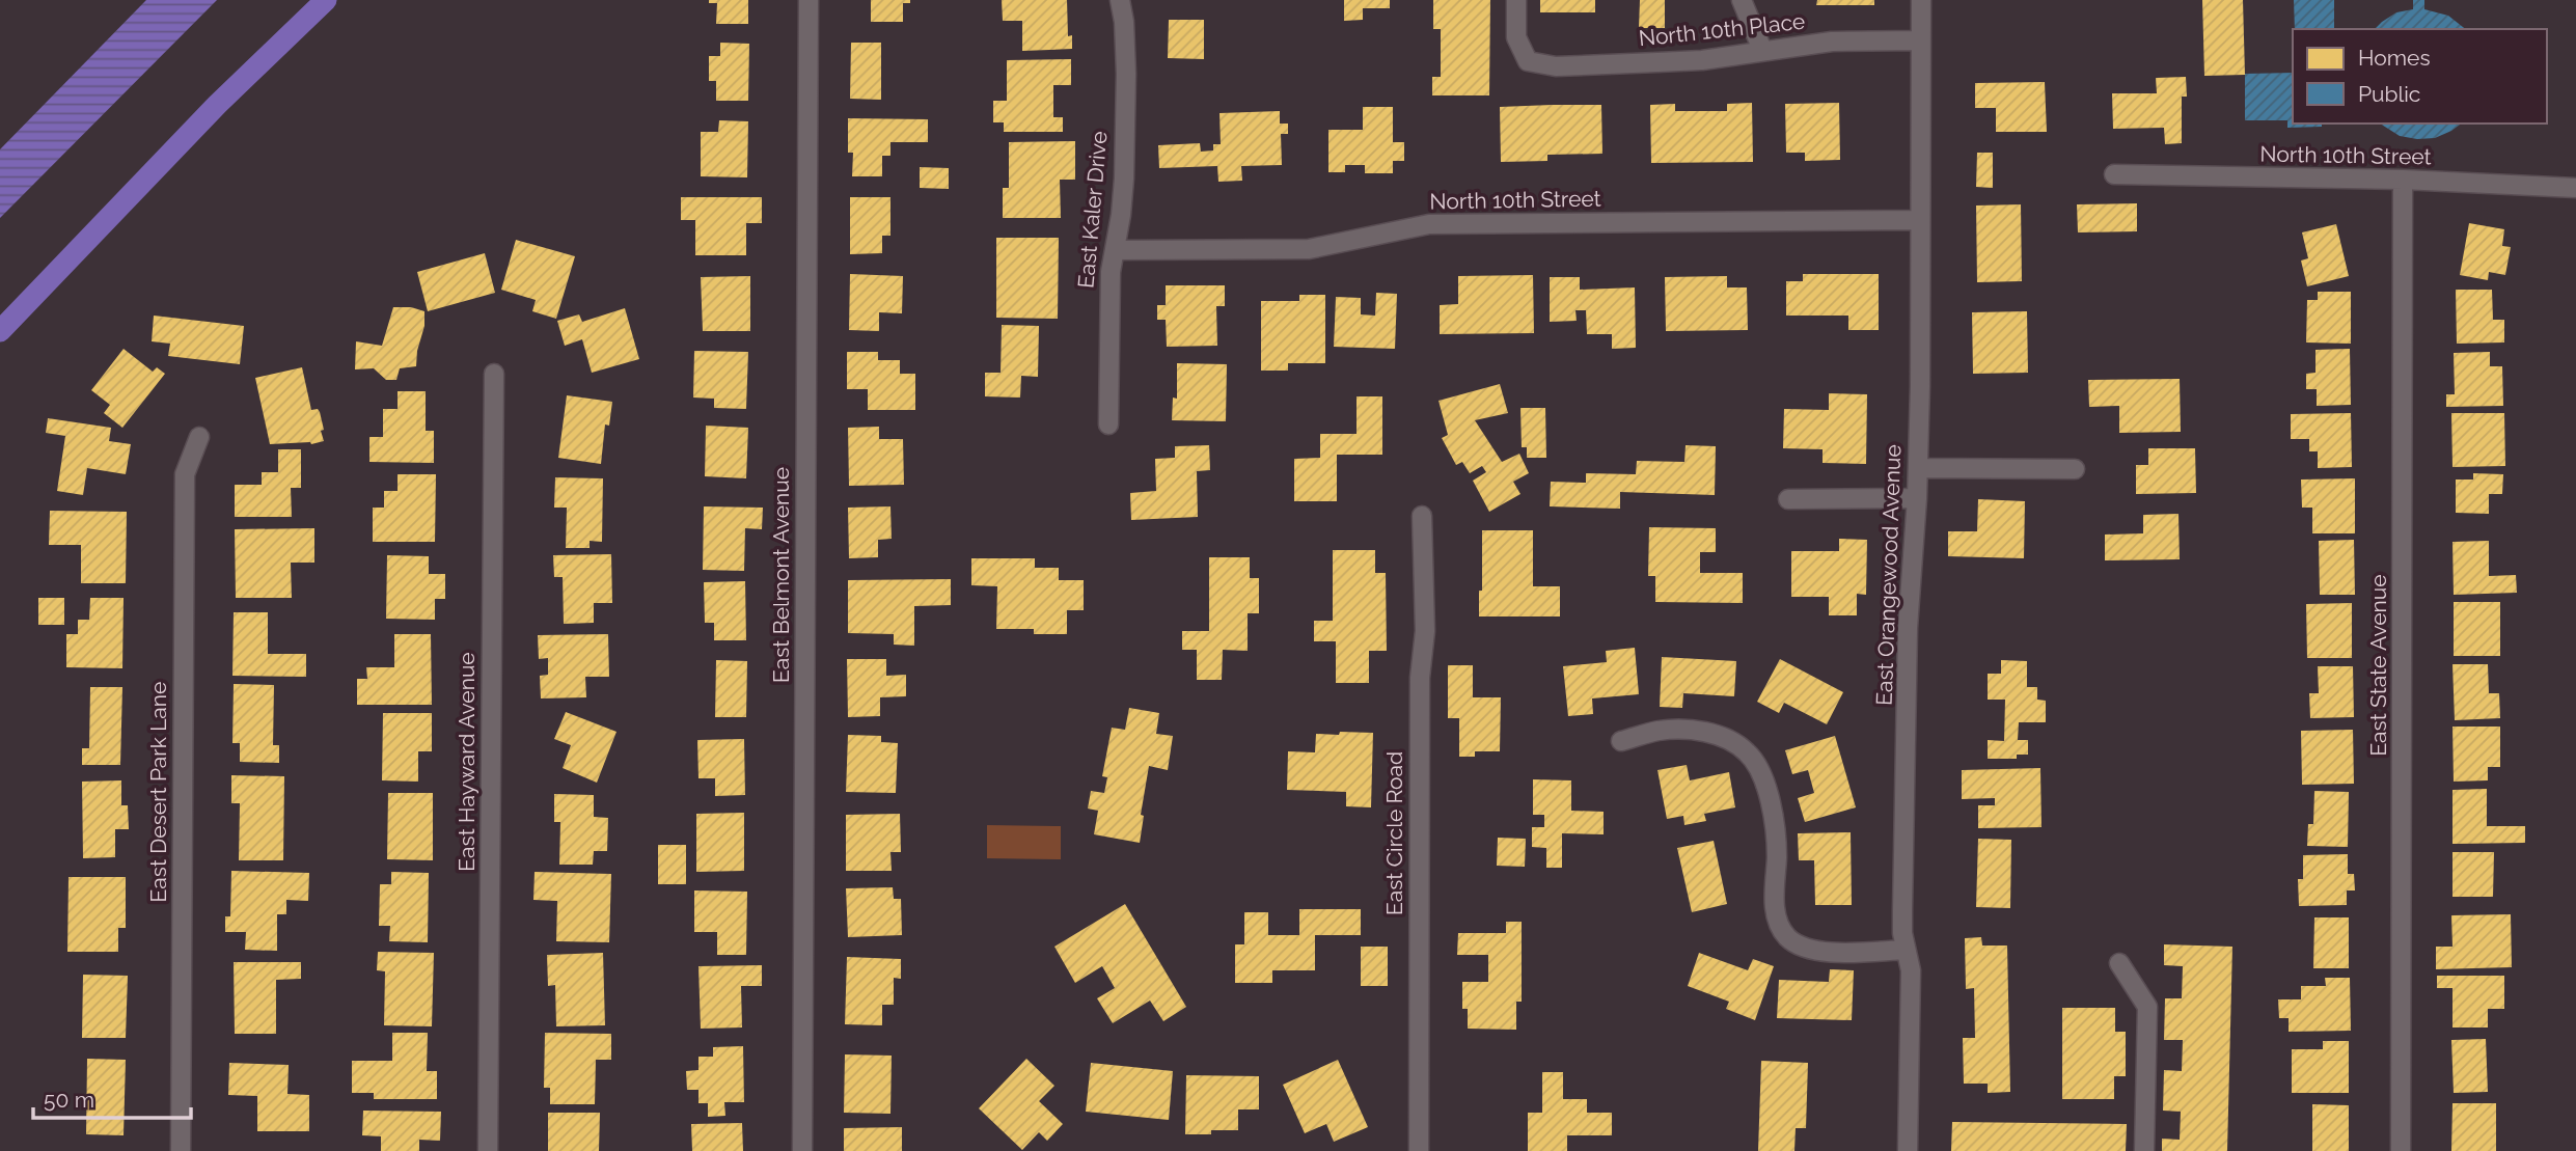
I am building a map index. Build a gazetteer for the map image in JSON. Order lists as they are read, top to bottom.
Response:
{
  "streets": {
    "street": [
      "North 10th Place",
      "North 10th Street",
      "East Kaler Drive",
      "East Belmont Avenue",
      "East Orangewood Avenue",
      "East State Avenue",
      "East Hayward Avenue",
      "East Desert Park Lane",
      "East Circle Road"
    ]
  },
  "crossings": [
    ["North 10th Place", "East Orangewood Avenue"],
    ["North 10th Street", "East Kaler Drive"],
    ["North 10th Street", "East Orangewood Avenue"],
    ["North 10th Street", "East State Avenue"]
  ],
  "legend": ["Homes", "Public"],
  "scale_bar": "50 m"
}
